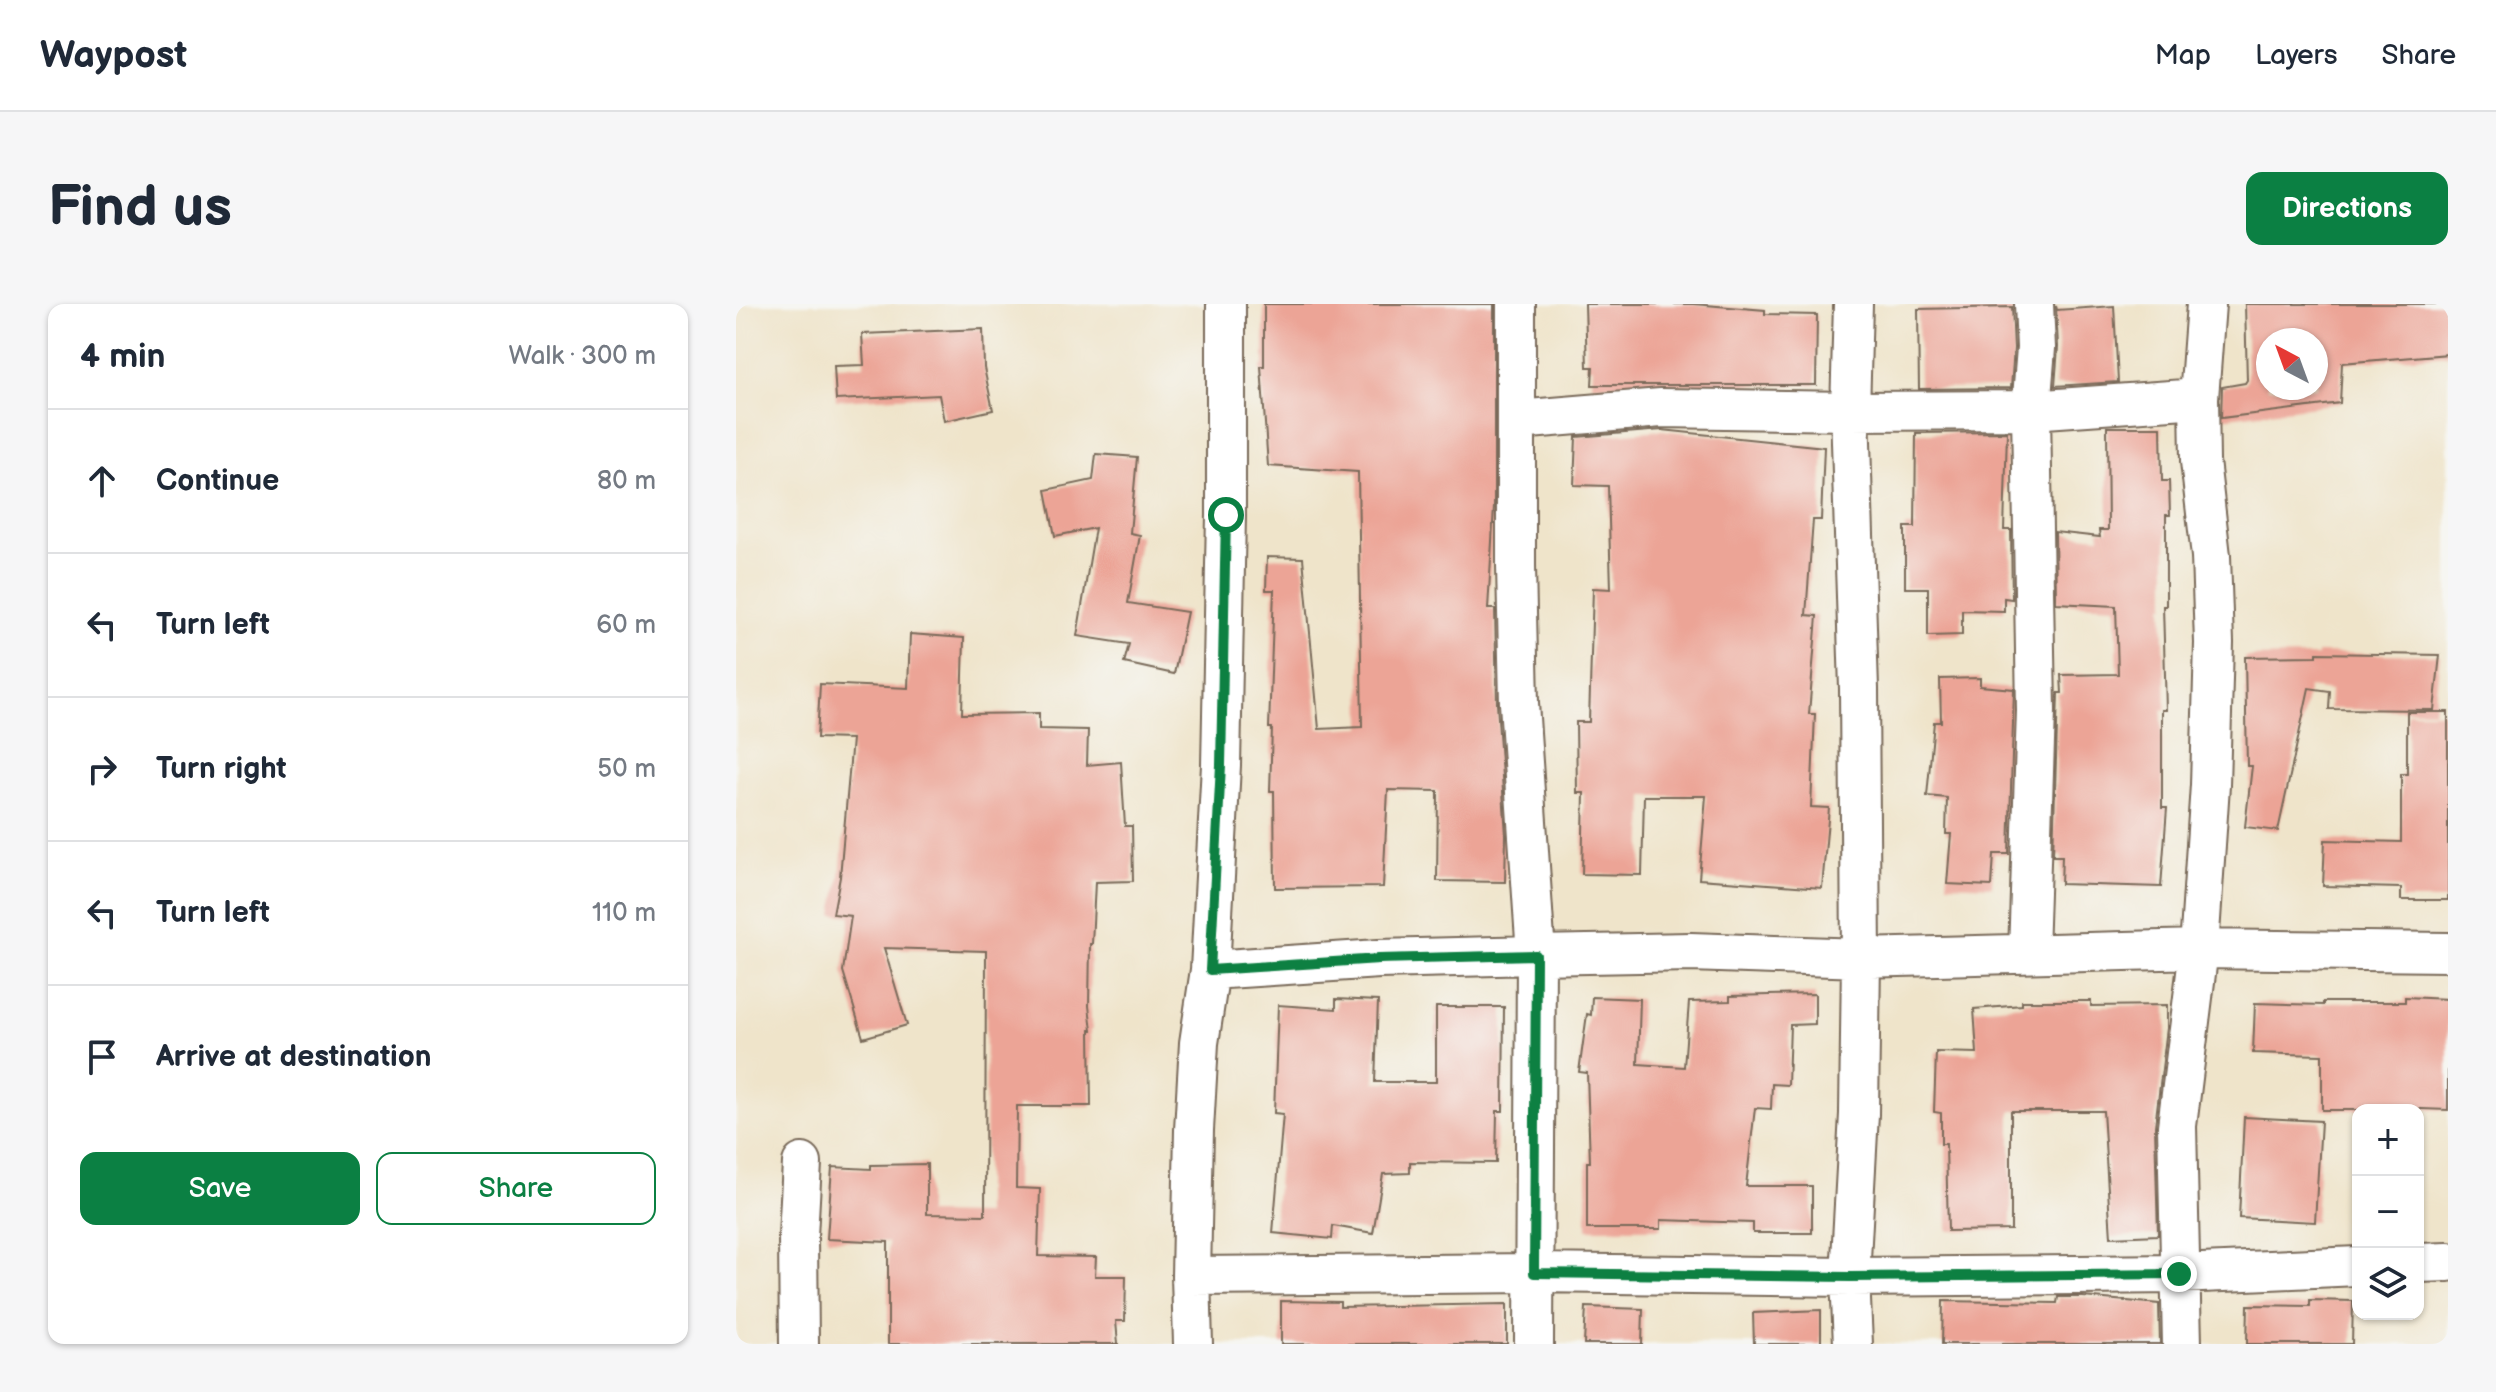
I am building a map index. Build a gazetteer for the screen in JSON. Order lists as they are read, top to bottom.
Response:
{
  "north": "top left",
  "page": {
    "header": "Waypost",
    "nav": ["Map", "Layers", "Share"],
    "buttons": [
      "Directions",
      ["Save", "Share"]
    ],
    "title": "Find us",
    "heading": ["4 min", "Walk · 300 m"],
    "list": [
      ["Continue", "80 m"],
      ["Turn left", "60 m"],
      ["Turn right", "50 m"],
      ["Turn left", "110 m"],
      "Arrive at destination"
    ],
    "map_buttons": ["+", "−"]
  }
}
